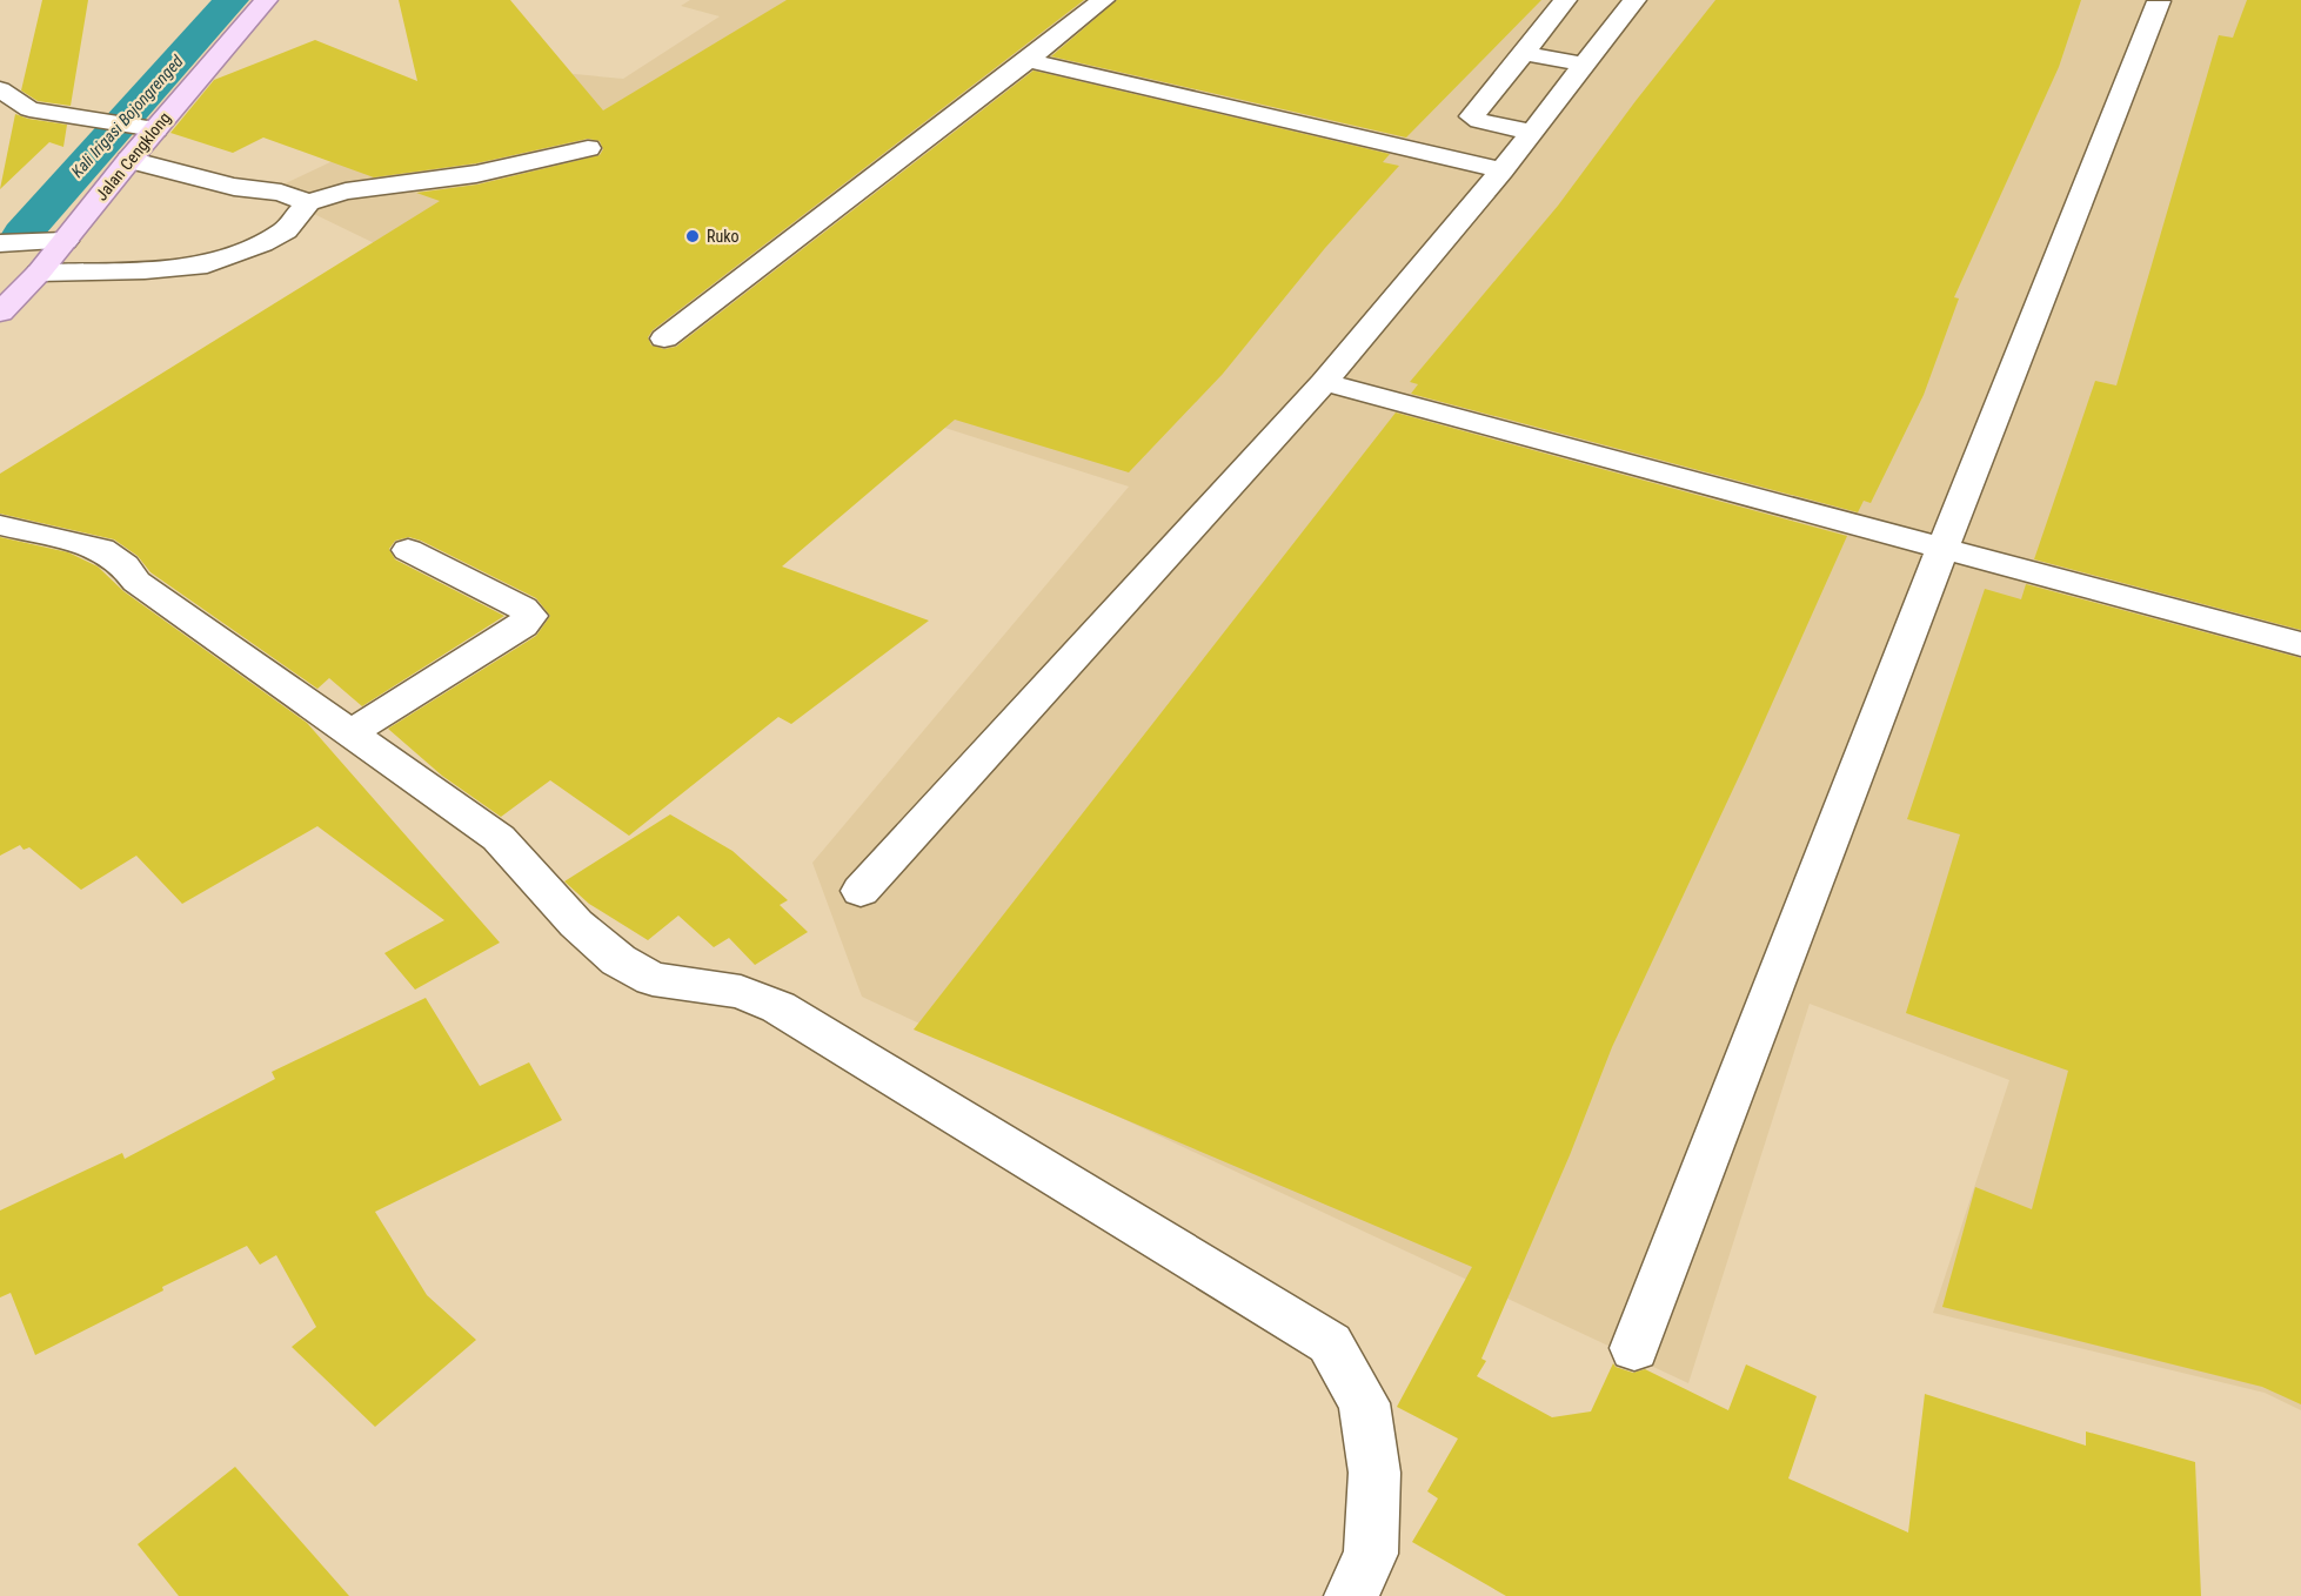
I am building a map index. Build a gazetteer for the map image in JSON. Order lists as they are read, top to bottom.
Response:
{
  "streets": {
    "main road": ["Jalan Cengklong"]
  },
  "water": ["Kali Irigasi Bojongrenged"],
  "places": ["Ruko"]
}
